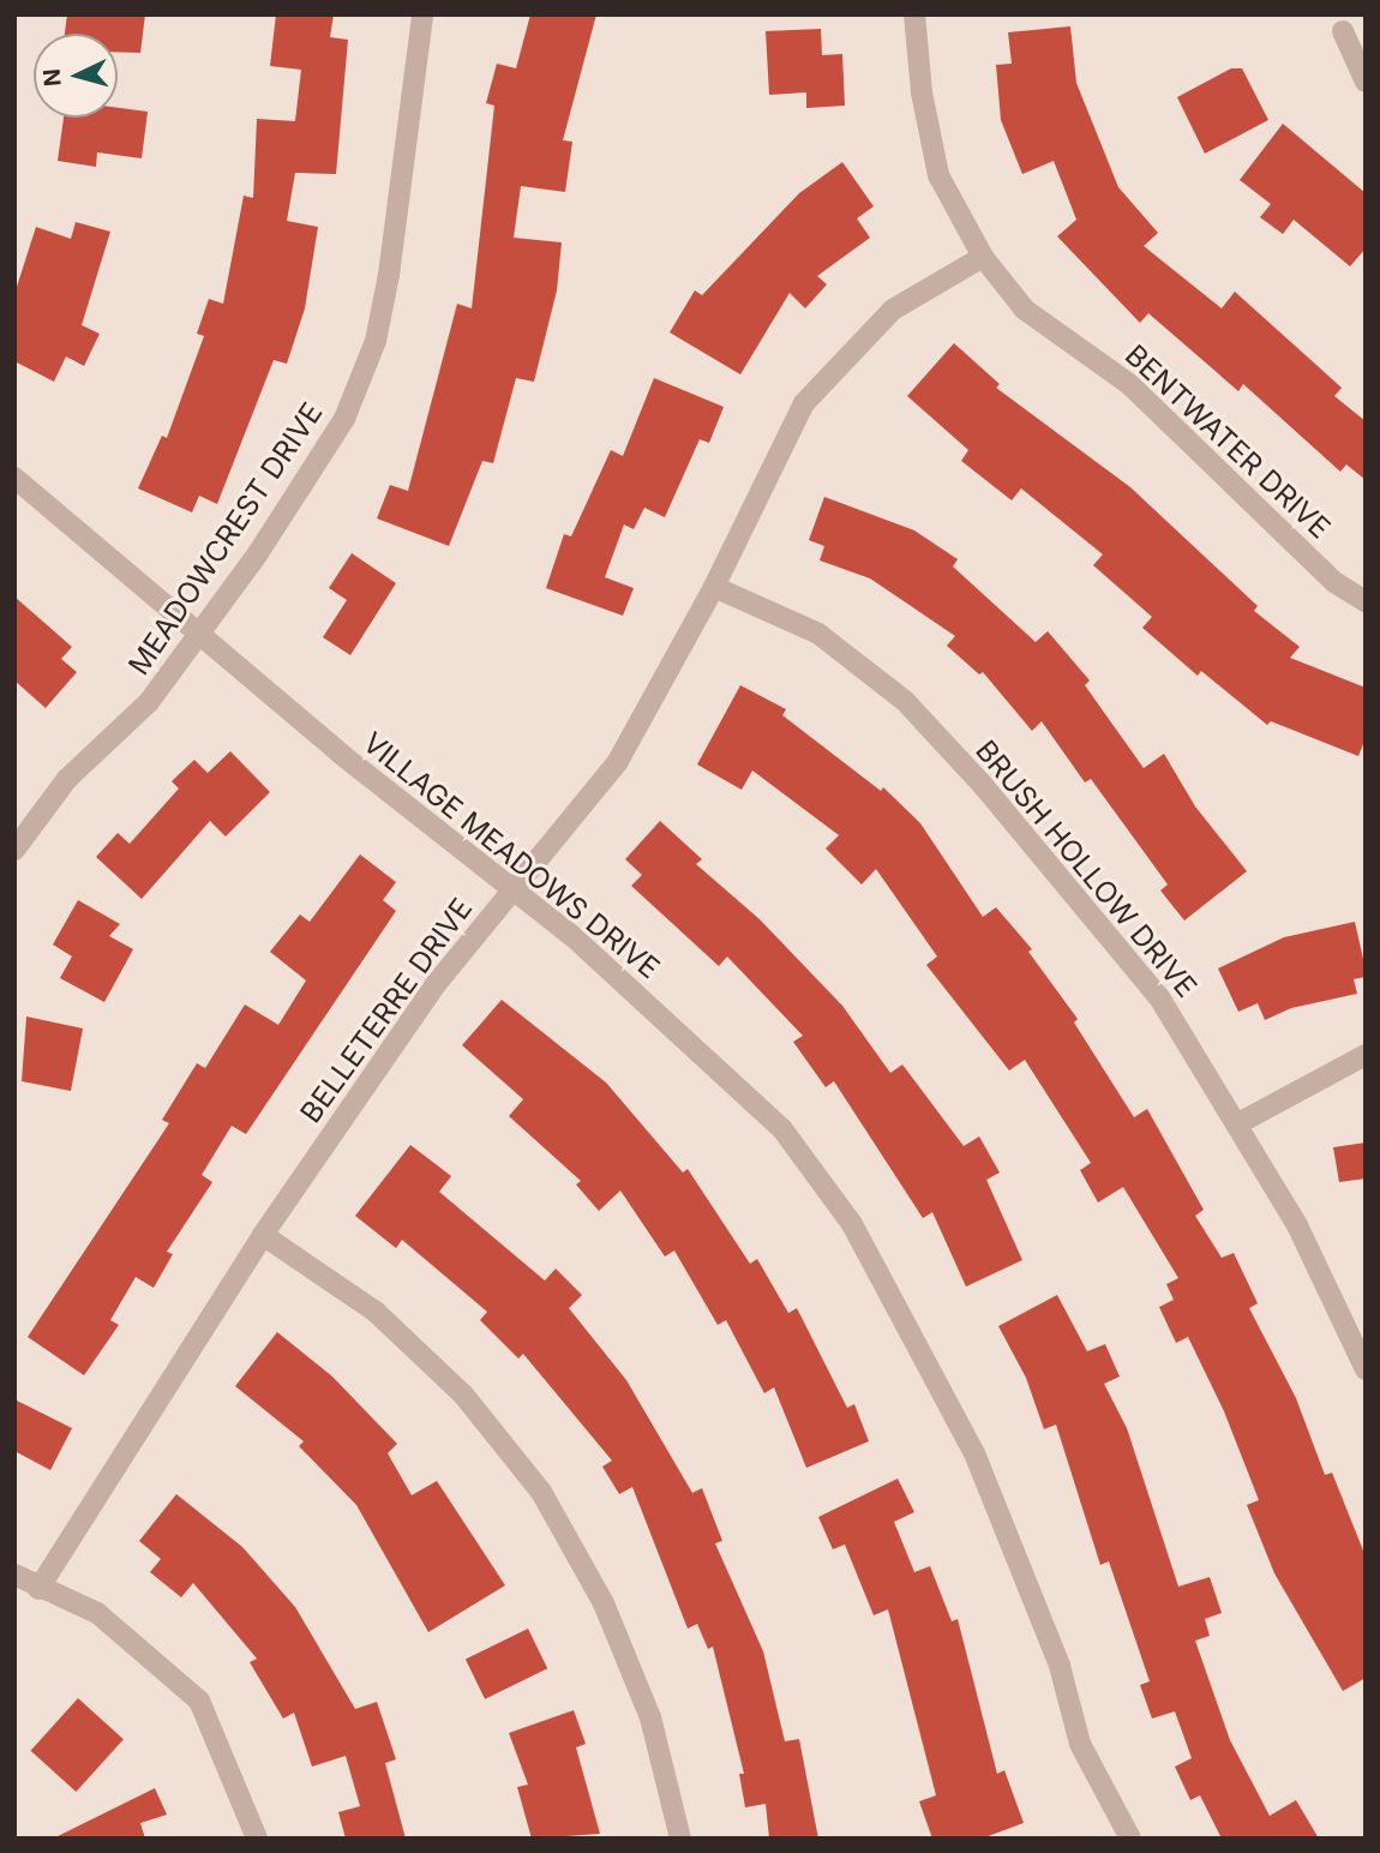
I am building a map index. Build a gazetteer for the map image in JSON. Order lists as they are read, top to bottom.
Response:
{
  "streets": {
    "street": [
      "BENTWATER DRIVE",
      "MEADOWCREST DRIVE",
      "VILLAGE MEADOWS DRIVE",
      "BRUSH HOLLOW DRIVE",
      "BELLETERRE DRIVE"
    ]
  },
  "crossings": [
    ["BENTWATER DRIVE", "BELLETERRE DRIVE"],
    ["MEADOWCREST DRIVE", "VILLAGE MEADOWS DRIVE"],
    ["VILLAGE MEADOWS DRIVE", "BELLETERRE DRIVE"],
    ["BRUSH HOLLOW DRIVE", "BELLETERRE DRIVE"]
  ],
  "north": "left"
}
